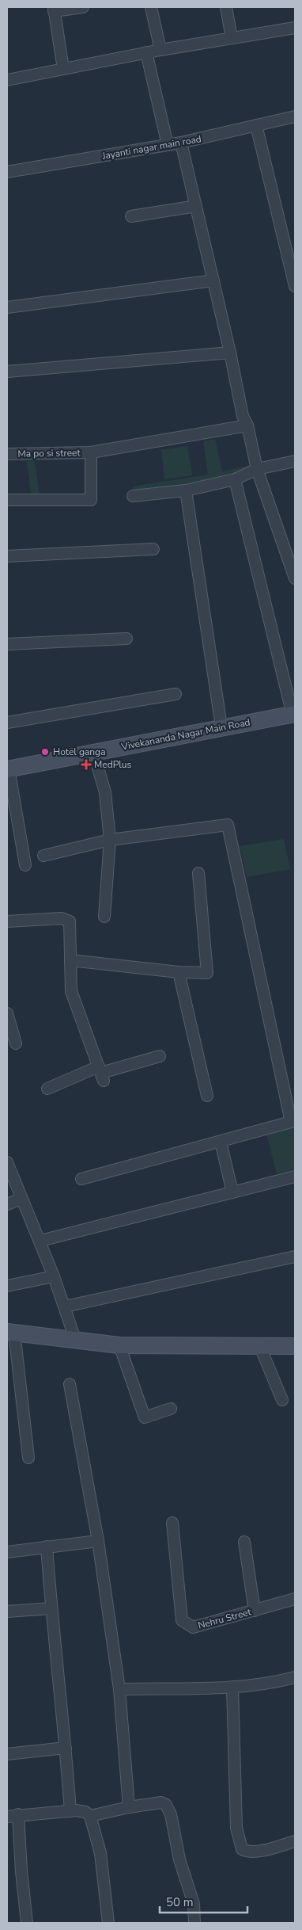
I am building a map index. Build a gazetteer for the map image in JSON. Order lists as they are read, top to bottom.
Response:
{
  "streets": {
    "main road": ["Vivekananda Nagar Main Road"],
    "street": ["Jayanti nagar main road", "Ma po si street", "Nehru Street"]
  },
  "places": {
    "other": ["Hotel ganga"],
    "health": ["MedPlus"]
  },
  "scale_bar": "50 m"
}
